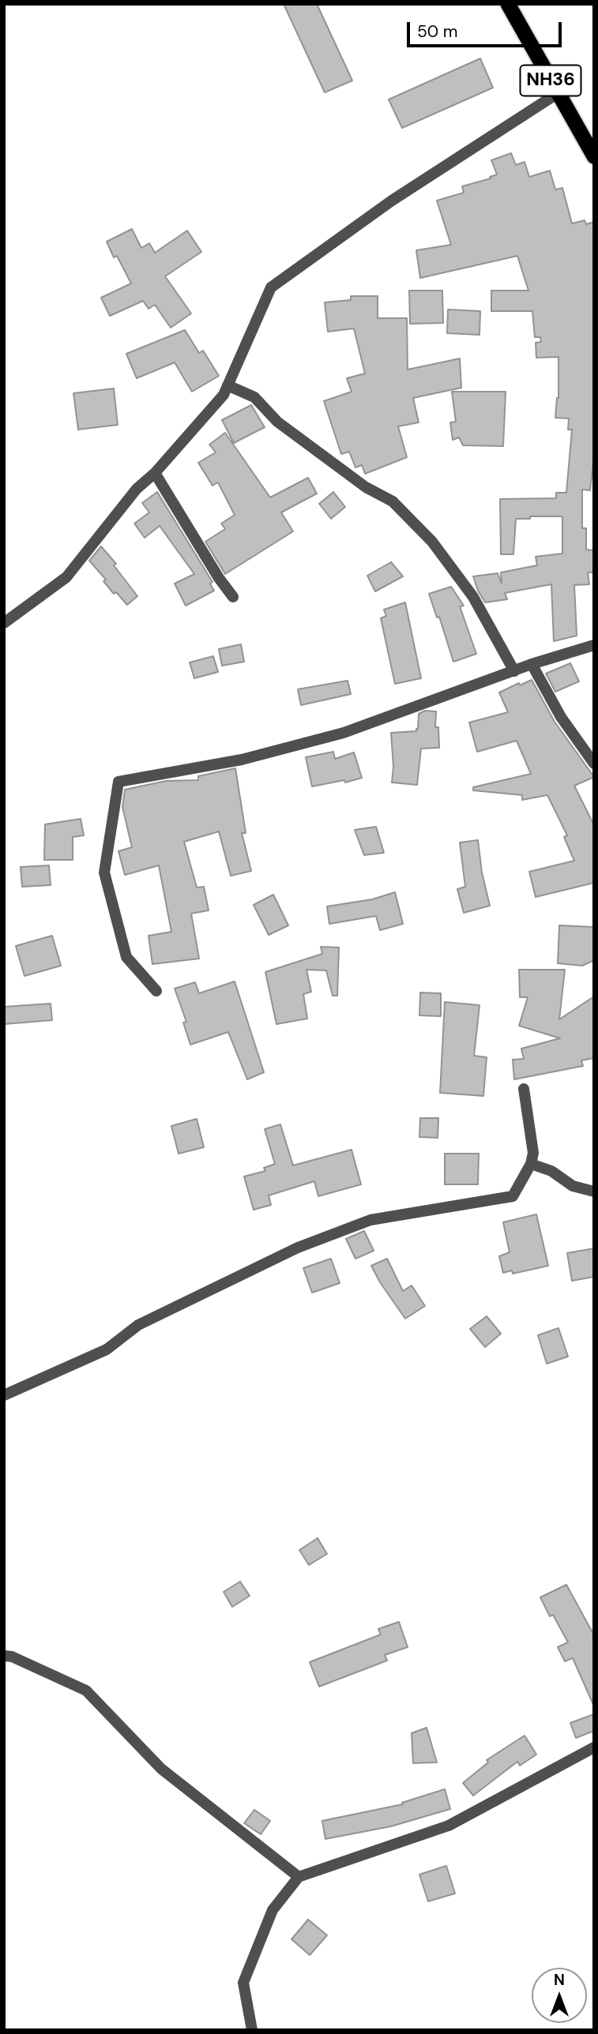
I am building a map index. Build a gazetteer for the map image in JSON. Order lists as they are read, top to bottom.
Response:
{
  "streets": {
    "highway": ["NH36"]
  },
  "scale_bar": "50 m",
  "north": "top"
}
